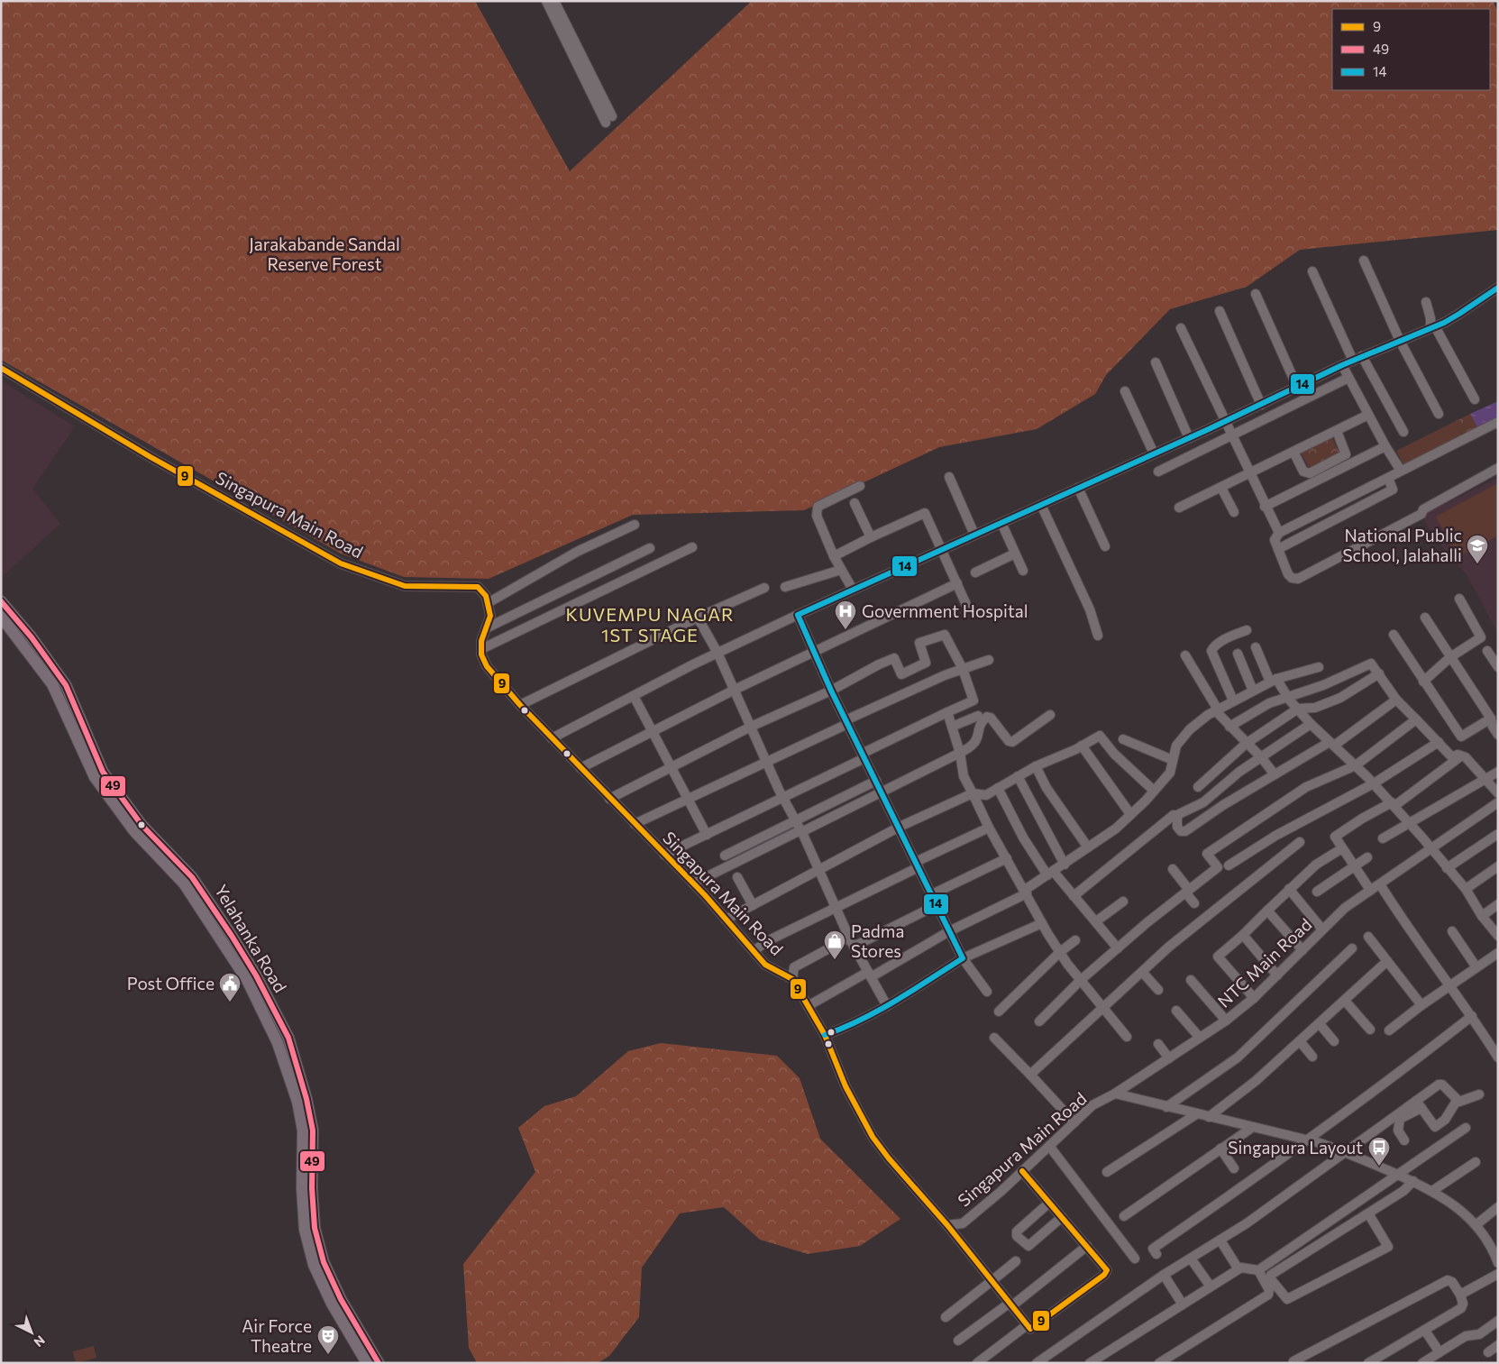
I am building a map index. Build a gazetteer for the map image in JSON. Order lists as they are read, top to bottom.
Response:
{
  "streets": {
    "main road": ["Yelahanka Road"],
    "street": ["Singapura Main Road", "NTC Main Road"]
  },
  "crossings": [
    ["Singapura Main Road", "NTC Main Road"]
  ],
  "districts": ["KUVEMPU NAGAR 1ST STAGE"],
  "parks": ["Jarakabande Sandal Reserve Forest"],
  "places": {
    "school or university": ["National Public School, Jalahalli"],
    "hospital": ["Government Hospital"],
    "shop": ["Padma Stores"],
    "public building": ["Post Office"],
    "bus stop": ["Singapura Layout"],
    "theatre": ["Air Force Theatre"]
  },
  "lines": ["transit line 14", "transit line 9", "transit line 49"],
  "legend": ["9", "49", "14"],
  "north": "bottom right"
}
